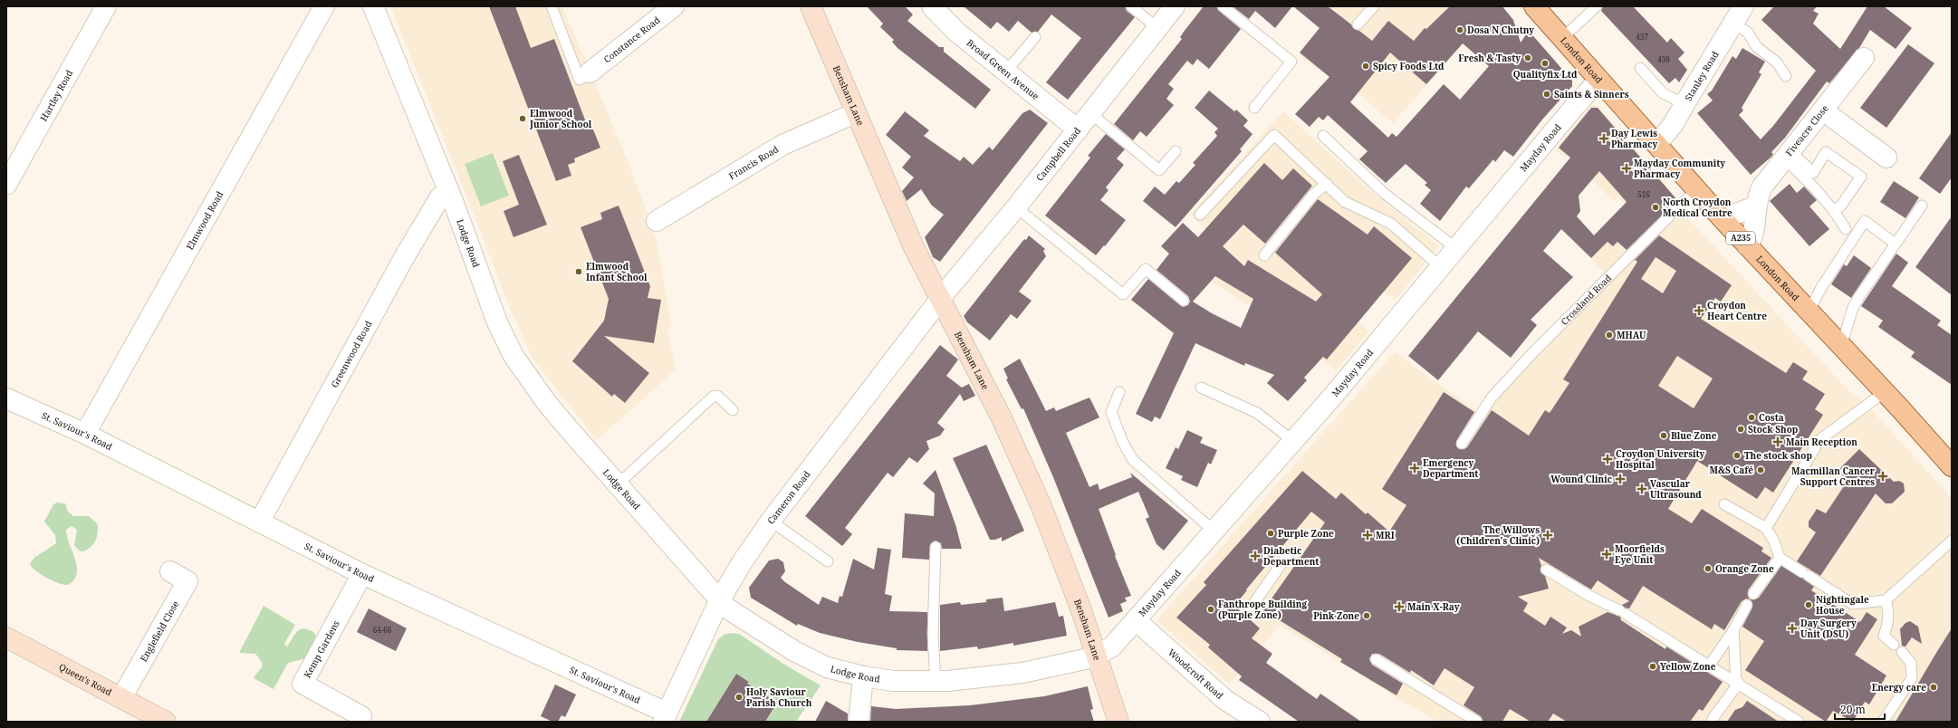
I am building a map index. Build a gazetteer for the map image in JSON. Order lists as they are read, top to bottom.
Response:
{
  "streets": {
    "main road": ["London Road", "A235"],
    "street": [
      "Constance Road",
      "Broad Green Avenue",
      "Stanley Road",
      "Bensham Lane",
      "Hartley Road",
      "Fiveacre Close",
      "Mayday Road",
      "Campbell Road",
      "Francis Road",
      "Elmwood Road",
      "Lodge Road",
      "Greenwood Road",
      "St. Saviour's Road",
      "Cameron Road",
      "Englefield Close",
      "Kemp Gardens",
      "Woodcroft Road",
      "Queen's Road"
    ],
    "lane": ["Crossland Road"]
  },
  "crossings": [
    ["London Road", "Stanley Road"],
    ["London Road", "Fiveacre Close"],
    ["London Road", "Mayday Road"],
    ["London Road", "Crossland Road"],
    ["Broad Green Avenue", "Campbell Road"],
    ["Bensham Lane", "Mayday Road"],
    ["Bensham Lane", "Campbell Road"],
    ["Bensham Lane", "Francis Road"],
    ["Bensham Lane", "Lodge Road"],
    ["Bensham Lane", "Cameron Road"],
    ["Mayday Road", "Lodge Road"],
    ["Mayday Road", "Woodcroft Road"],
    ["Campbell Road", "Cameron Road"],
    ["Elmwood Road", "St. Saviour's Road"],
    ["Lodge Road", "Greenwood Road"],
    ["Lodge Road", "Cameron Road"],
    ["Greenwood Road", "St. Saviour's Road"],
    ["St. Saviour's Road", "Cameron Road"],
    ["St. Saviour's Road", "Kemp Gardens"],
    ["Englefield Close", "Queen's Road"]
  ],
  "places": {
    "other": [
      "Dosa N Chutny",
      "Fresh & Tasty",
      "Qualityfix Ltd",
      "Spicy Foods Ltd",
      "Saints & Sinners",
      "Elmwood Junior School",
      "North Croydon Medical Centre",
      "Elmwood Infant School",
      "MHAU",
      "Costa",
      "Stock Shop",
      "Blue Zone",
      "The stock shop",
      "M&S Café",
      "Purple Zone",
      "Orange Zone",
      "Nightingale House",
      "Fanthrope Building (Purple Zone)",
      "Pink Zone",
      "Yellow Zone",
      "Energy care",
      "Holy Saviour Parish Church"
    ],
    "health": [
      "Day Lewis Pharmacy",
      "Mayday Community Pharmacy",
      "Croydon Heart Centre",
      "Main Reception",
      "Croydon University Hospital",
      "Emergency Department",
      "Macmillan Cancer Support Centres",
      "Wound Clinic",
      "Vascular Ultrasound",
      "MRI",
      "The Willows (Children's Clinic)",
      "Moorfields Eye Unit",
      "Diabetic Department",
      "Main X-Ray",
      "Day Surgery Unit (DSU)"
    ]
  },
  "house_numbers": [
    "437",
    "439",
    "516",
    "64-66"
  ],
  "scale_bar": "20 m"
}
